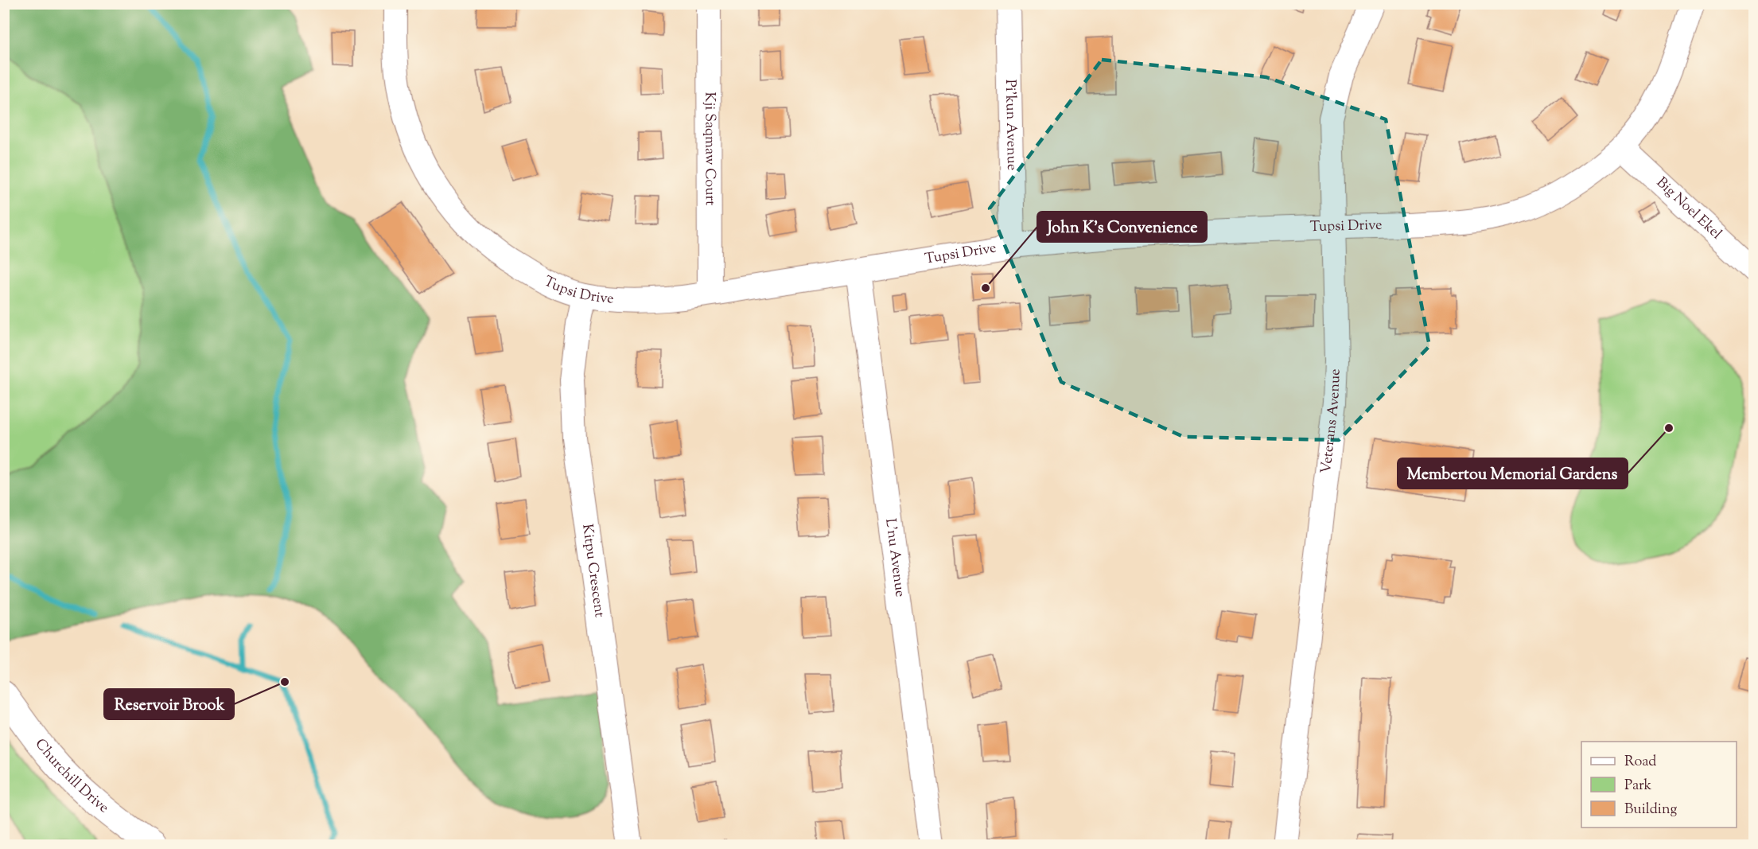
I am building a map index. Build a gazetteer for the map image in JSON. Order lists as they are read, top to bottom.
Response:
{
  "streets": {
    "main road": ["Churchill Drive"],
    "street": [
      "Pi'kun Avenue",
      "Kji Saqmaw Court",
      "Big Noel Ekel",
      "Tupsi Drive",
      "Veterans Avenue",
      "L'nu Avenue",
      "Kitpu Crescent"
    ]
  },
  "crossings": [
    ["Pi'kun Avenue", "Tupsi Drive"],
    ["Kji Saqmaw Court", "Tupsi Drive"],
    ["Big Noel Ekel", "Tupsi Drive"],
    ["Tupsi Drive", "Veterans Avenue"],
    ["Tupsi Drive", "L'nu Avenue"],
    ["Tupsi Drive", "Kitpu Crescent"]
  ],
  "places": ["John K's Convenience", "Membertou Memorial Gardens", "Reservoir Brook"],
  "legend": ["Road", "Park", "Building"]
}
